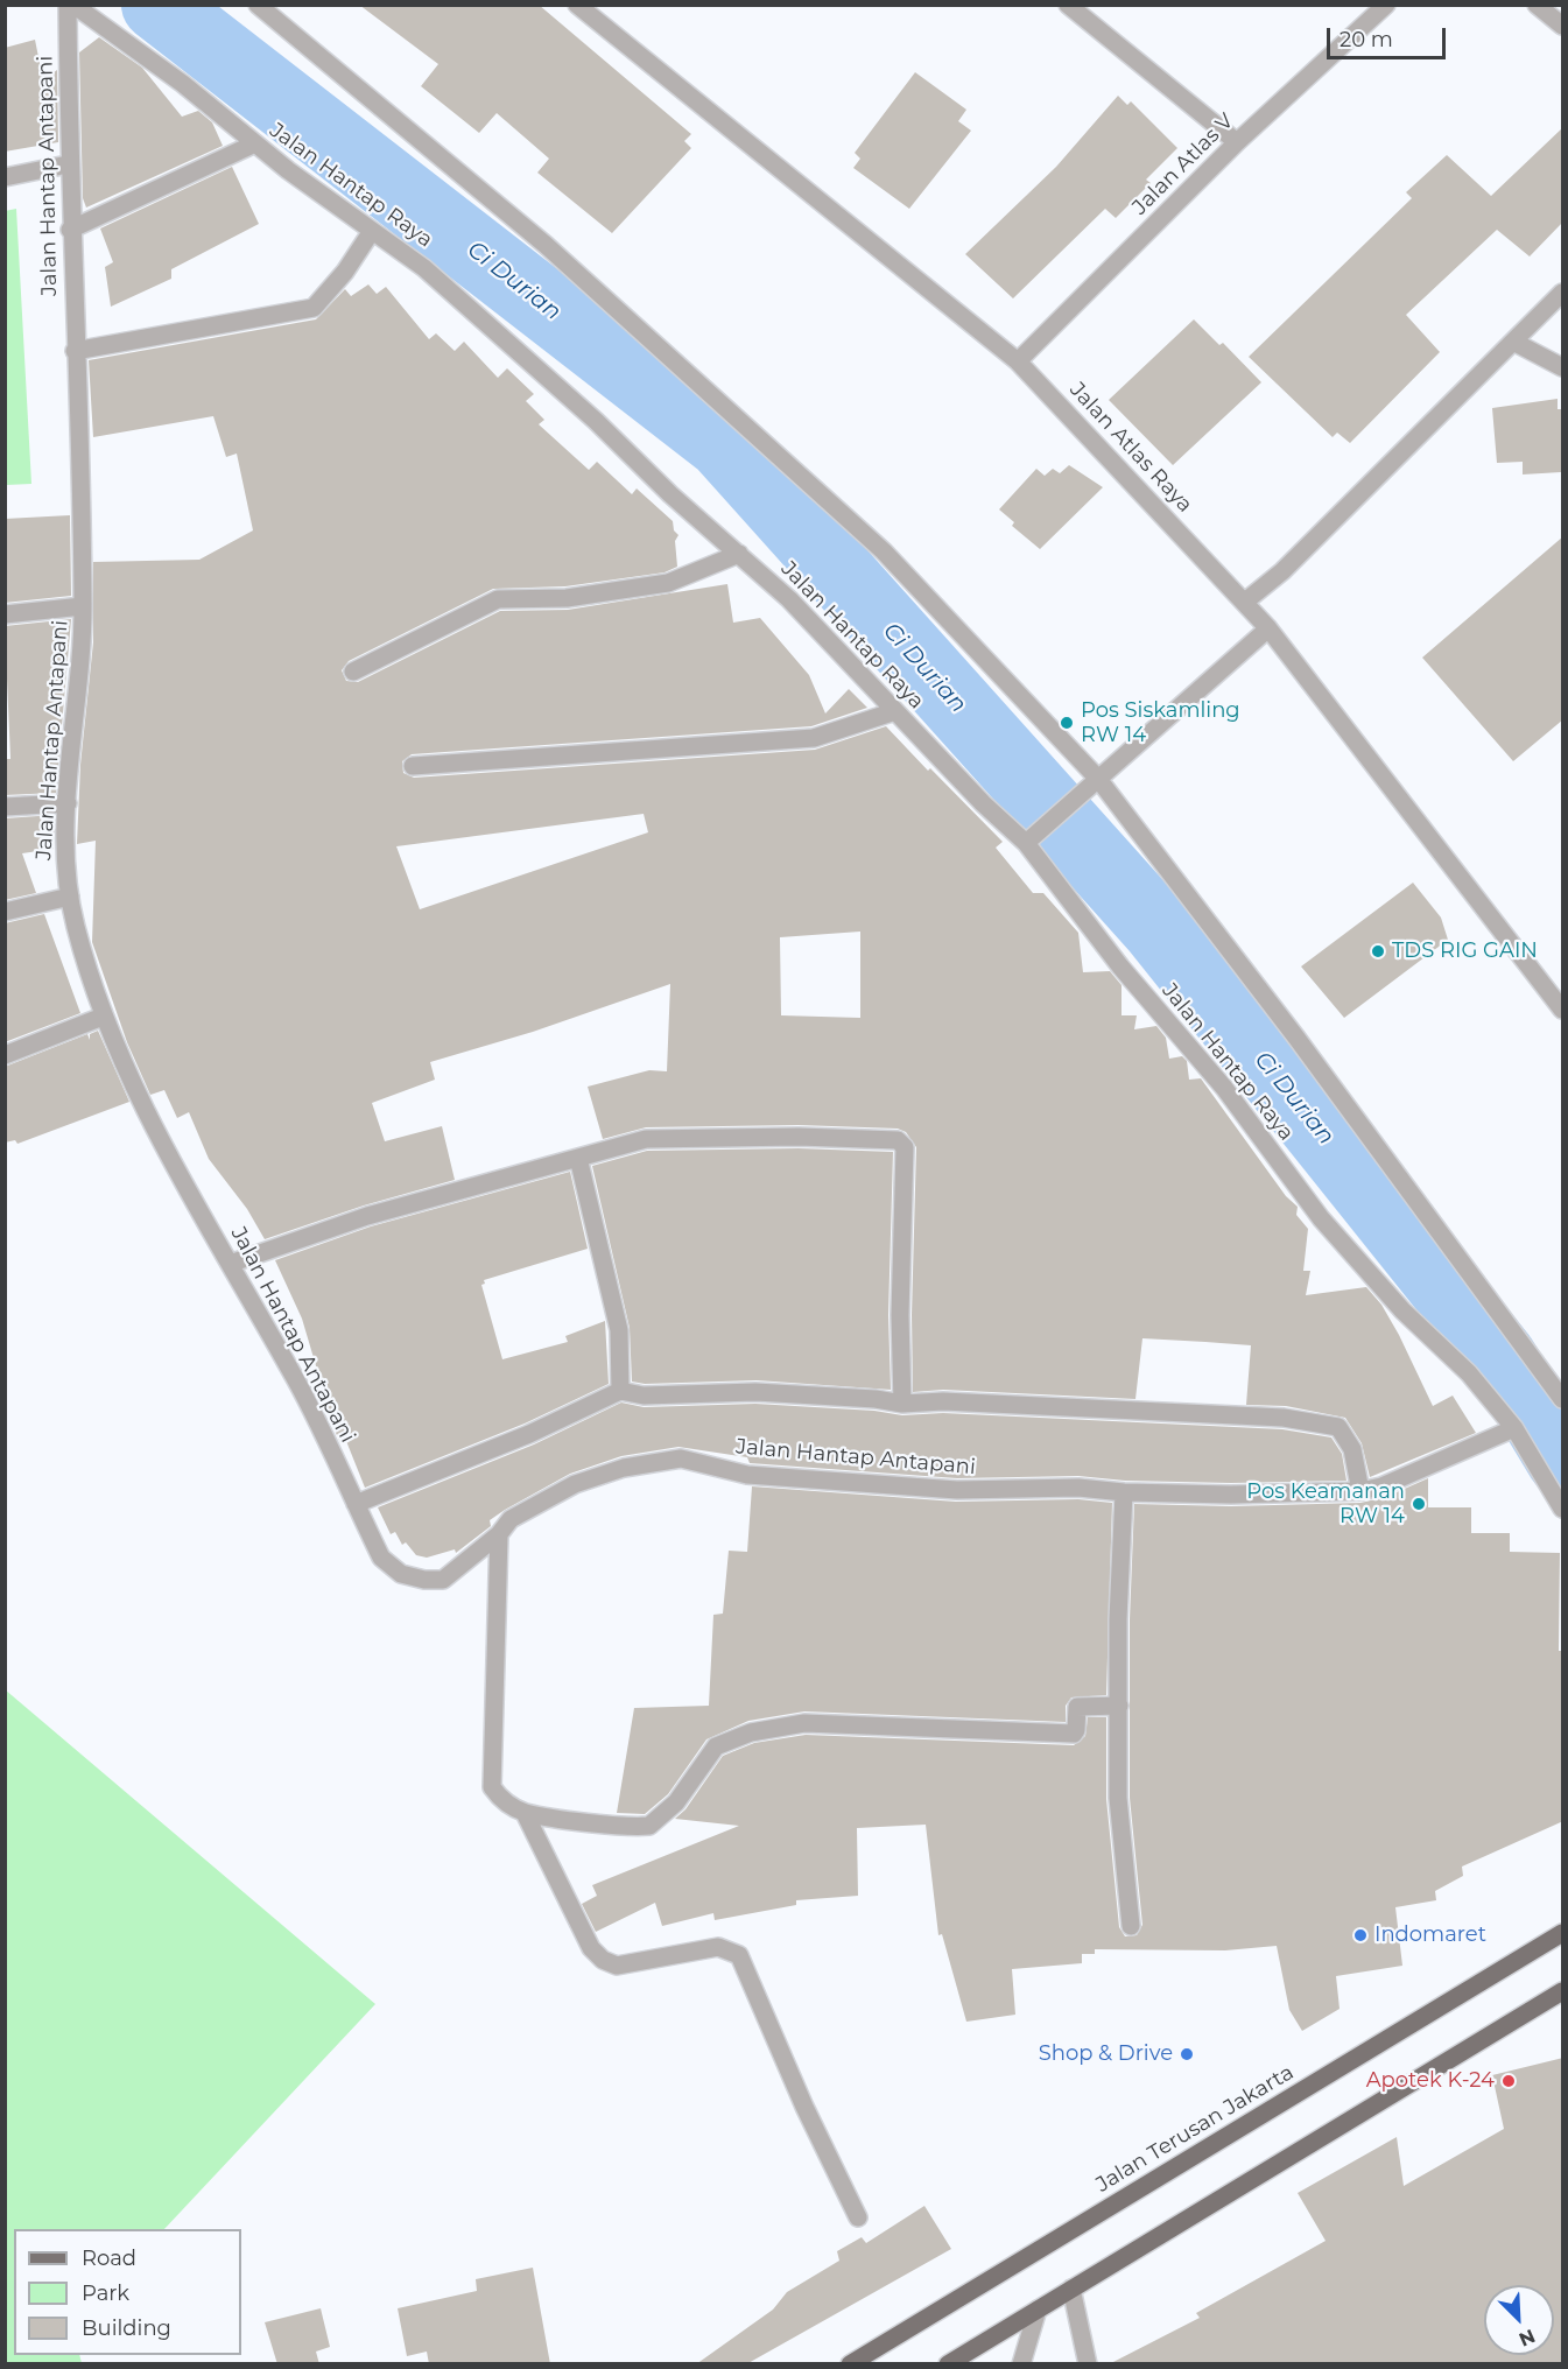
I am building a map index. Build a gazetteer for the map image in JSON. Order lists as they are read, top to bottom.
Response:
{
  "streets": {
    "main road": ["Jalan Terusan Jakarta"],
    "street": [
      "Jalan Atlas V",
      "Jalan Hantap Antapani",
      "Jalan Hantap Raya",
      "Jalan Atlas Raya"
    ]
  },
  "crossings": [
    ["Jalan Atlas V", "Jalan Atlas Raya"],
    ["Jalan Hantap Antapani", "Jalan Hantap Raya"]
  ],
  "water": ["Ci Durian"],
  "places": [
    "Pos Siskamling RW 14",
    "TDS RIG GAIN",
    "Pos Keamanan RW 14",
    "Indomaret",
    "Shop & Drive",
    "Apotek K-24"
  ],
  "legend": ["Road", "Park", "Building"],
  "scale_bar": "20 m",
  "north": "bottom right"
}
